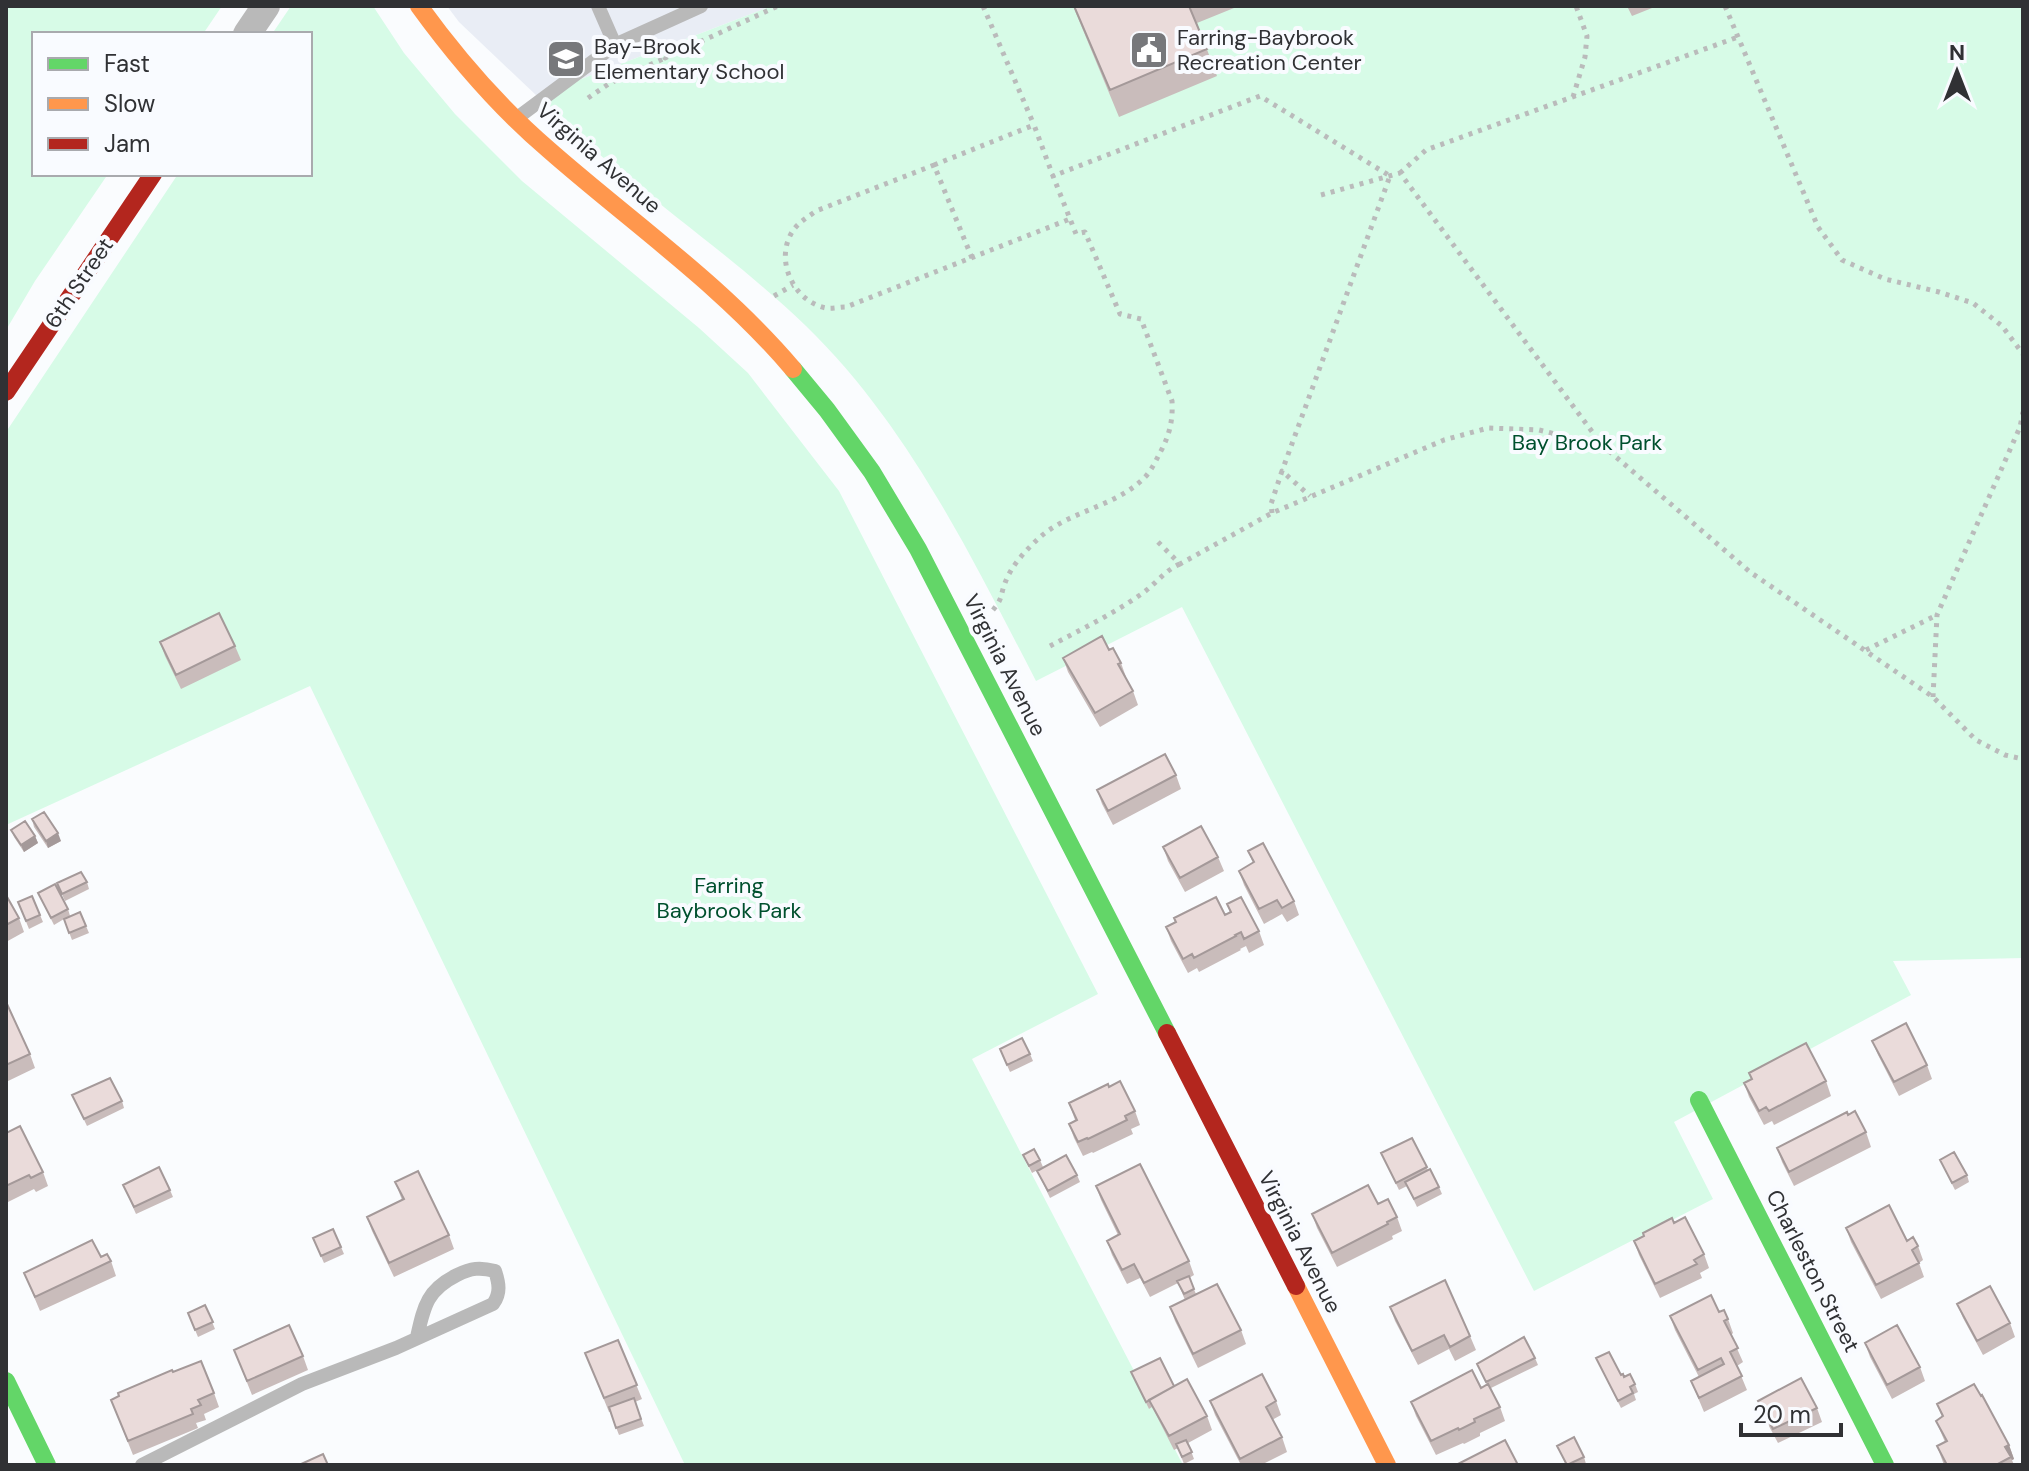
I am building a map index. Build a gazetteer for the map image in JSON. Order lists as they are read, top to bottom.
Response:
{
  "streets": {
    "street": ["Virginia Avenue", "6th Street", "Charleston Street"]
  },
  "parks": ["Bay Brook Park", "Farring Baybrook Park"],
  "places": {
    "public building": ["Farring-Baybrook Recreation Center"],
    "school or university": ["Bay-Brook Elementary School"]
  },
  "legend": ["Fast", "Slow", "Jam"],
  "scale_bar": "20 m",
  "north": "top"
}
